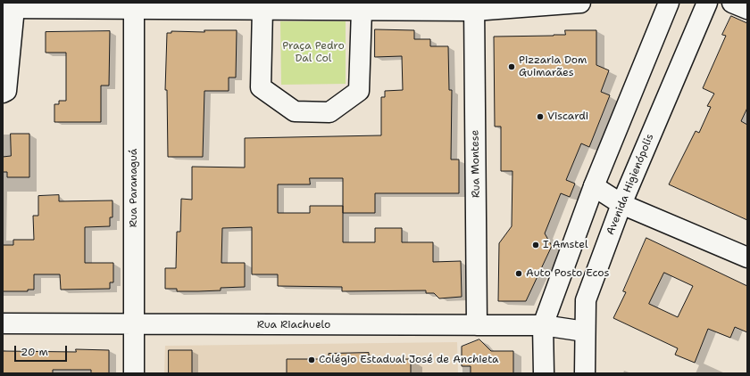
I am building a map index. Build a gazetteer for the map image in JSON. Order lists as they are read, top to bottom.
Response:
{
  "streets": {
    "street": [
      "Rua Montese",
      "Avenida Higienópolis",
      "Rua Paranaguá",
      "Rua Riachuelo"
    ]
  },
  "crossings": [
    ["Rua Montese", "Rua Riachuelo"],
    ["Avenida Higienópolis", "Rua Riachuelo"],
    ["Rua Paranaguá", "Rua Riachuelo"]
  ],
  "parks": ["Praça Pedro Dal Col"],
  "places": [
    "Pizzaria Dom Guimarães",
    "Viscardi",
    "I Amstel",
    "Auto Posto Ecos",
    "Colégio Estadual José de Anchieta"
  ],
  "scale_bar": "20 m"
}
